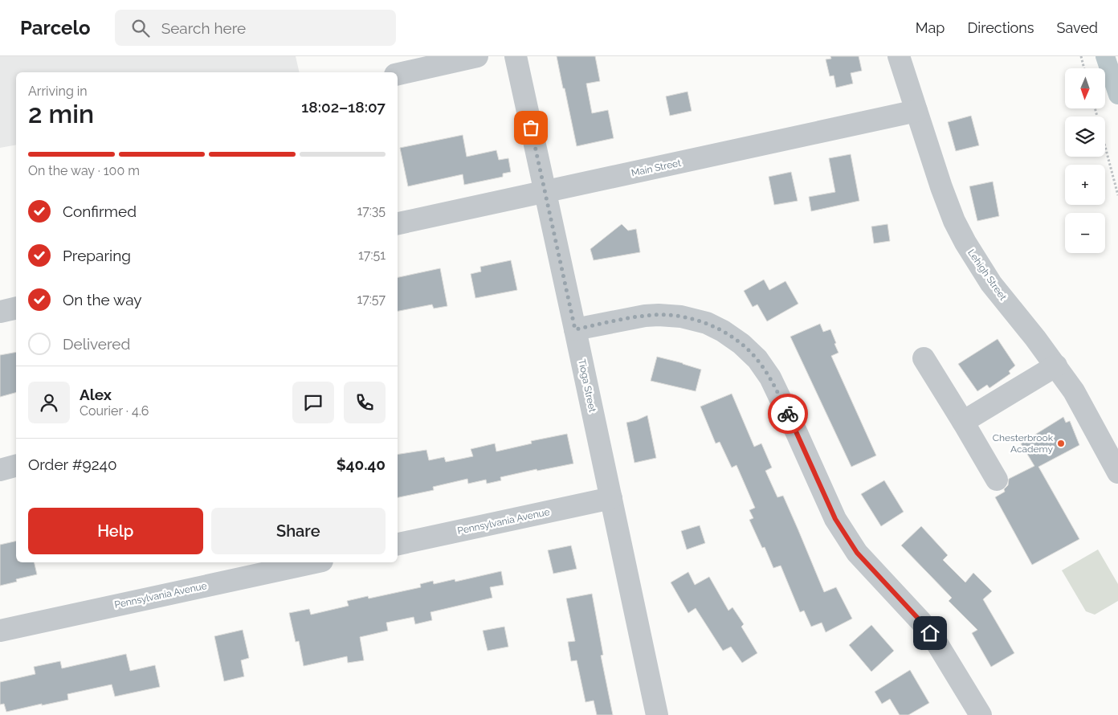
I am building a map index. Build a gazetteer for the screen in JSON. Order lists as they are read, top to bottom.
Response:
{
  "streets": {
    "street": [
      "Main Street",
      "Lehigh Street",
      "Tioga Street",
      "Pennsylvania Avenue"
    ]
  },
  "crossings": [
    ["Main Street", "Lehigh Street"],
    ["Main Street", "Tioga Street"],
    ["Tioga Street", "Pennsylvania Avenue"]
  ],
  "places": ["Chesterbrook Academy"],
  "north": "bottom",
  "page": {
    "header": "Parcelo",
    "search": "Search here",
    "nav": ["Map", "Directions", "Saved"],
    "map_buttons": ["+", "−"],
    "heading": ["2 min", "Arriving in", "18:02–18:07"],
    "panel": [
      "Alex",
      "Courier · 4.6",
      "Order #9240",
      "$40.40"
    ],
    "bar": "On the way · 100 m",
    "list": [
      ["Confirmed", "17:35"],
      ["Preparing", "17:51"],
      ["On the way", "17:57"],
      "Delivered"
    ],
    "buttons": ["Help", "Share"]
  }
}
